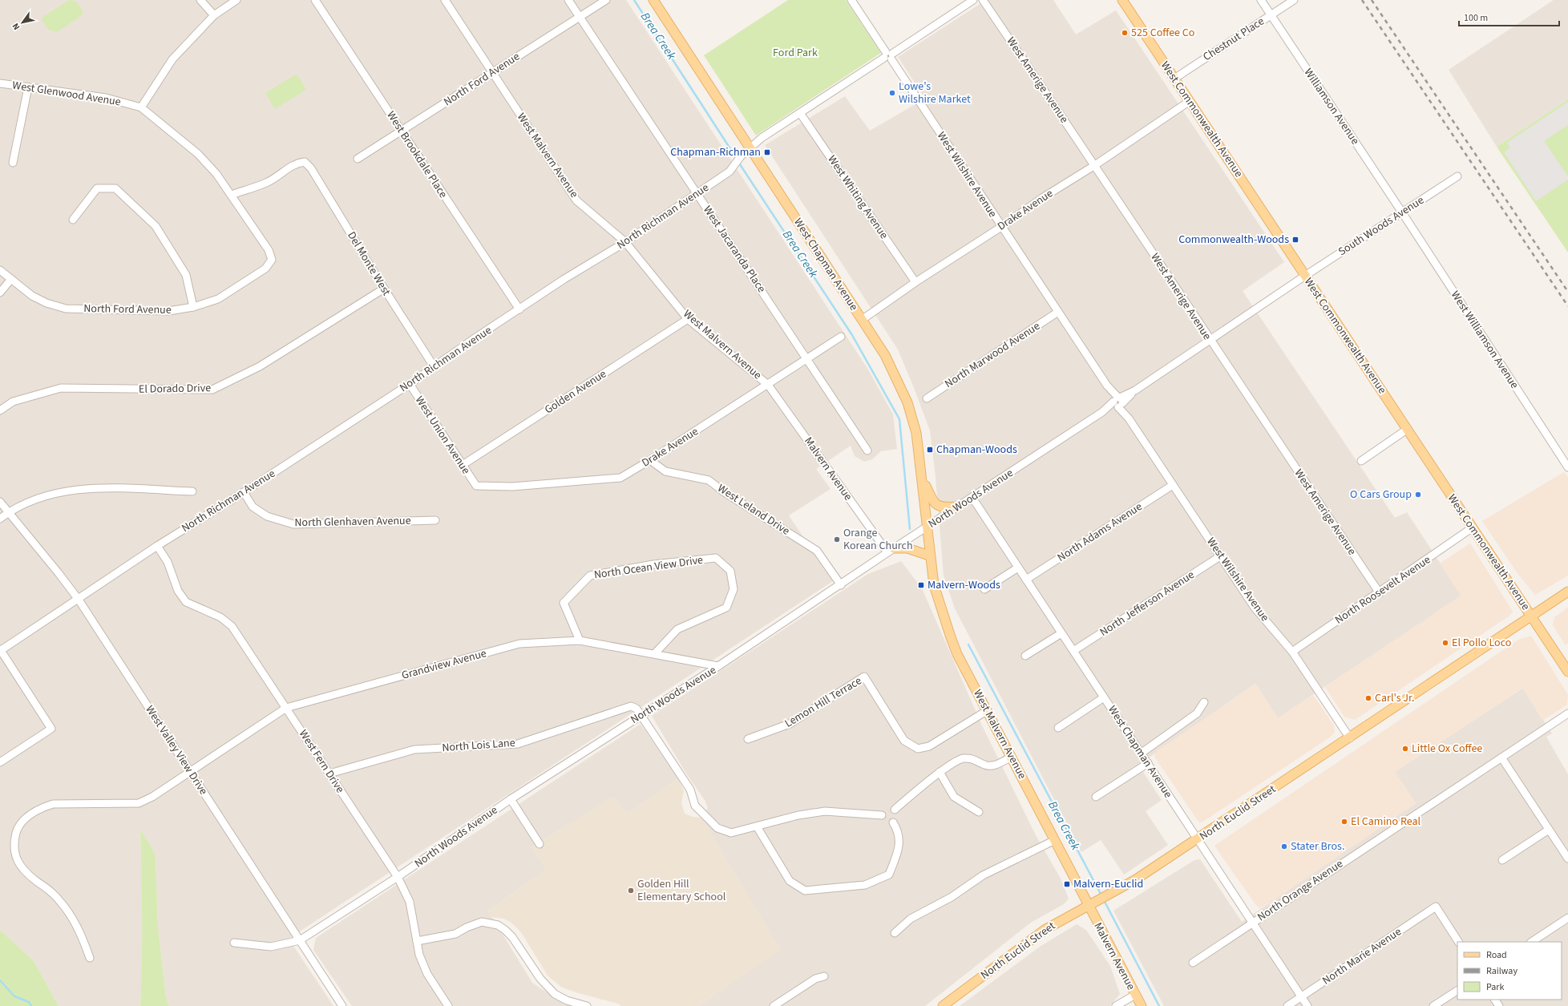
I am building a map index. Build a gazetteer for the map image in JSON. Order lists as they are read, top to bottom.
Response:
{
  "streets": {
    "main road": [
      "West Commonwealth Avenue",
      "West Malvern Avenue",
      "West Chapman Avenue",
      "Malvern Avenue",
      "North Euclid Street"
    ],
    "street": [
      "Chestnut Place",
      "North Ford Avenue",
      "West Amerige Avenue",
      "West Glenwood Avenue",
      "Williamson Avenue",
      "West Brookdale Place",
      "West Wilshire Avenue",
      "West Whiting Avenue",
      "Drake Avenue",
      "North Richman Avenue",
      "South Woods Avenue",
      "West Jacaranda Place",
      "Del Monte West",
      "West Williamson Avenue",
      "North Marwood Avenue",
      "El Dorado Drive",
      "Golden Avenue",
      "West Union Avenue",
      "North Woods Avenue",
      "West Leland Drive",
      "North Glenhaven Avenue",
      "North Adams Avenue",
      "North Ocean View Drive",
      "North Roosevelt Avenue",
      "North Jefferson Avenue",
      "Grandview Avenue",
      "Lemon Hill Terrace",
      "North Lois Lane",
      "West Valley View Drive",
      "West Fern Drive",
      "North Orange Avenue",
      "North Marie Avenue"
    ]
  },
  "crossings": [
    ["Chestnut Place", "Williamson Avenue"],
    ["Chestnut Place", "West Commonwealth Avenue"],
    ["North Ford Avenue", "West Glenwood Avenue"],
    ["North Ford Avenue", "West Brookdale Place"],
    ["North Ford Avenue", "West Malvern Avenue"],
    ["North Ford Avenue", "West Jacaranda Place"],
    ["West Amerige Avenue", "Drake Avenue"],
    ["West Amerige Avenue", "North Woods Avenue"],
    ["West Amerige Avenue", "North Roosevelt Avenue"],
    ["West Glenwood Avenue", "Del Monte West"],
    ["Williamson Avenue", "South Woods Avenue"],
    ["Williamson Avenue", "West Williamson Avenue"],
    ["West Commonwealth Avenue", "Drake Avenue"],
    ["West Commonwealth Avenue", "South Woods Avenue"],
    ["West Commonwealth Avenue", "North Woods Avenue"],
    ["West Commonwealth Avenue", "North Roosevelt Avenue"],
    ["West Commonwealth Avenue", "North Euclid Street"],
    ["West Brookdale Place", "North Richman Avenue"],
    ["West Malvern Avenue", "Drake Avenue"],
    ["West Malvern Avenue", "North Richman Avenue"],
    ["West Malvern Avenue", "West Chapman Avenue"],
    ["West Malvern Avenue", "Golden Avenue"],
    ["West Malvern Avenue", "Malvern Avenue"],
    ["West Malvern Avenue", "Lemon Hill Terrace"],
    ["West Malvern Avenue", "North Euclid Street"],
    ["West Wilshire Avenue", "Drake Avenue"],
    ["West Wilshire Avenue", "North Richman Avenue"],
    ["West Wilshire Avenue", "North Marwood Avenue"],
    ["West Wilshire Avenue", "North Woods Avenue"],
    ["West Wilshire Avenue", "North Adams Avenue"],
    ["West Wilshire Avenue", "North Roosevelt Avenue"],
    ["West Wilshire Avenue", "North Jefferson Avenue"],
    ["West Wilshire Avenue", "North Euclid Street"],
    ["West Whiting Avenue", "Drake Avenue"],
    ["West Whiting Avenue", "North Richman Avenue"],
    ["Drake Avenue", "West Jacaranda Place"],
    ["Drake Avenue", "West Chapman Avenue"],
    ["Drake Avenue", "West Union Avenue"],
    ["Drake Avenue", "Malvern Avenue"],
    ["Drake Avenue", "West Leland Drive"],
    ["North Richman Avenue", "West Jacaranda Place"],
    ["North Richman Avenue", "Del Monte West"],
    ["North Richman Avenue", "West Chapman Avenue"],
    ["North Richman Avenue", "West Union Avenue"],
    ["North Richman Avenue", "North Glenhaven Avenue"],
    ["North Richman Avenue", "West Valley View Drive"],
    ["North Richman Avenue", "West Fern Drive"],
    ["South Woods Avenue", "West Williamson Avenue"],
    ["South Woods Avenue", "North Woods Avenue"],
    ["Del Monte West", "El Dorado Drive"],
    ["West Chapman Avenue", "North Woods Avenue"],
    ["West Chapman Avenue", "North Adams Avenue"],
    ["West Chapman Avenue", "North Jefferson Avenue"],
    ["West Chapman Avenue", "North Euclid Street"],
    ["West Chapman Avenue", "North Orange Avenue"],
    ["West Chapman Avenue", "North Marie Avenue"],
    ["Golden Avenue", "West Union Avenue"],
    ["Malvern Avenue", "North Woods Avenue"],
    ["Malvern Avenue", "North Euclid Street"],
    ["North Woods Avenue", "West Leland Drive"],
    ["North Woods Avenue", "Grandview Avenue"],
    ["North Woods Avenue", "North Lois Lane"],
    ["North Woods Avenue", "West Valley View Drive"],
    ["North Woods Avenue", "West Fern Drive"],
    ["North Ocean View Drive", "Grandview Avenue"],
    ["Grandview Avenue", "West Valley View Drive"],
    ["Grandview Avenue", "West Fern Drive"],
    ["North Lois Lane", "West Fern Drive"]
  ],
  "water": ["Brea Creek"],
  "parks": ["Ford Park"],
  "places": {
    "other": [
      "525 Coffee Co",
      "Lowe's Wilshire Market",
      "O Cars Group",
      "Orange Korean Church",
      "El Pollo Loco",
      "Carl's Jr.",
      "Little Ox Coffee",
      "El Camino Real",
      "Stater Bros.",
      "Golden Hill Elementary School"
    ],
    "transit": [
      "Chapman-Richman",
      "Commonwealth-Woods",
      "Chapman-Woods",
      "Malvern-Woods",
      "Malvern-Euclid"
    ]
  },
  "legend": ["Road", "Railway", "Park"],
  "scale_bar": "100 m",
  "north": "bottom left"
}
